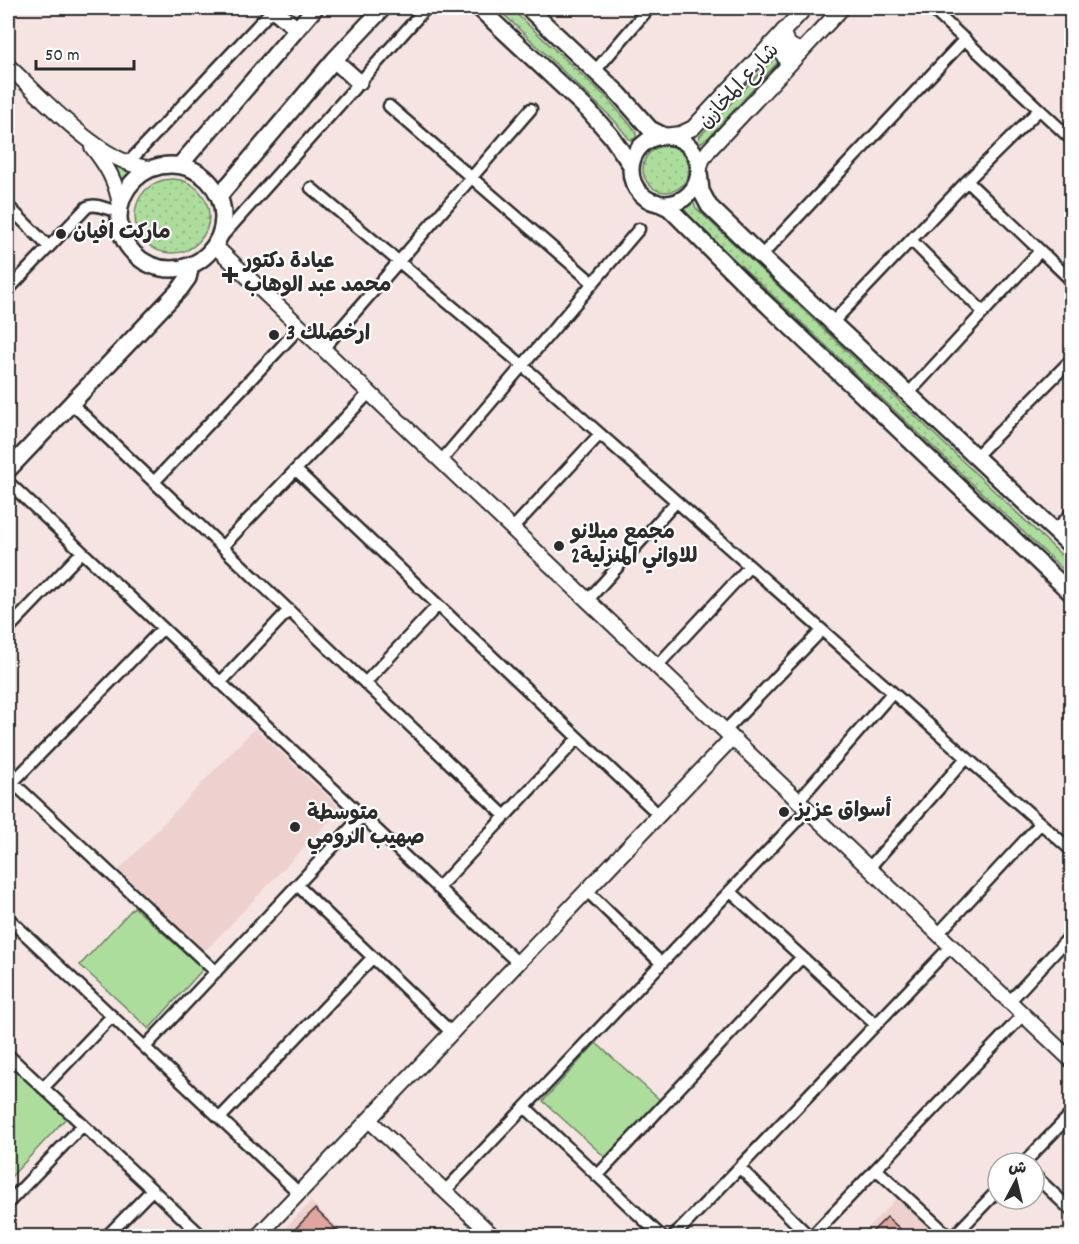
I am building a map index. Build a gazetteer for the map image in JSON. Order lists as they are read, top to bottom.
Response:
{
  "streets": {
    "street": ["شارع المخازن"]
  },
  "places": {
    "other": [
      "ماركت افيان",
      "ارخصلك 3",
      "مجمع ميلانو للاواني المنزلية2",
      "أسواق عزيز",
      "متوسطة صهيب الرومي"
    ],
    "health": ["عيادة دكتور محمد عبد الوهاب"]
  },
  "scale_bar": "50 m",
  "north": "top"
}
